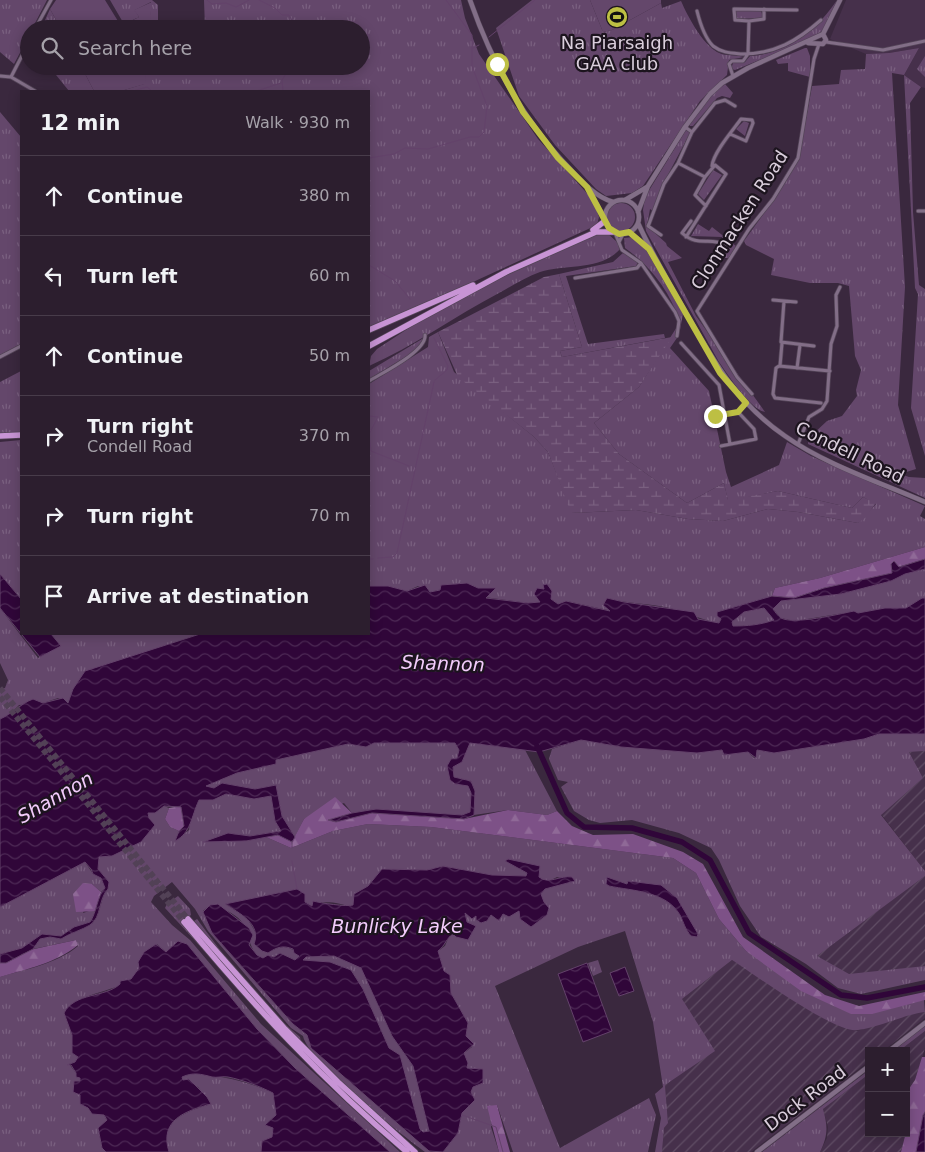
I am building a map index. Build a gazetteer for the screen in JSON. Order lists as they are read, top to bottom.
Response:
{
  "streets": {
    "main road": ["Condell Road", "Dock Road"],
    "street": ["Clonmacken Road"]
  },
  "water": ["Shannon", "Bunlicky Lake"],
  "places": {
    "sports": ["Na Piarsaigh GAA club"]
  },
  "page": {
    "search": "Search here",
    "heading": ["12 min", "Walk · 930 m"],
    "list": [
      ["Continue", "380 m"],
      ["Turn left", "60 m"],
      ["Continue", "50 m"],
      ["Turn right", "Condell Road", "370 m"],
      ["Turn right", "70 m"],
      "Arrive at destination"
    ],
    "map_buttons": ["+", "−"]
  }
}
